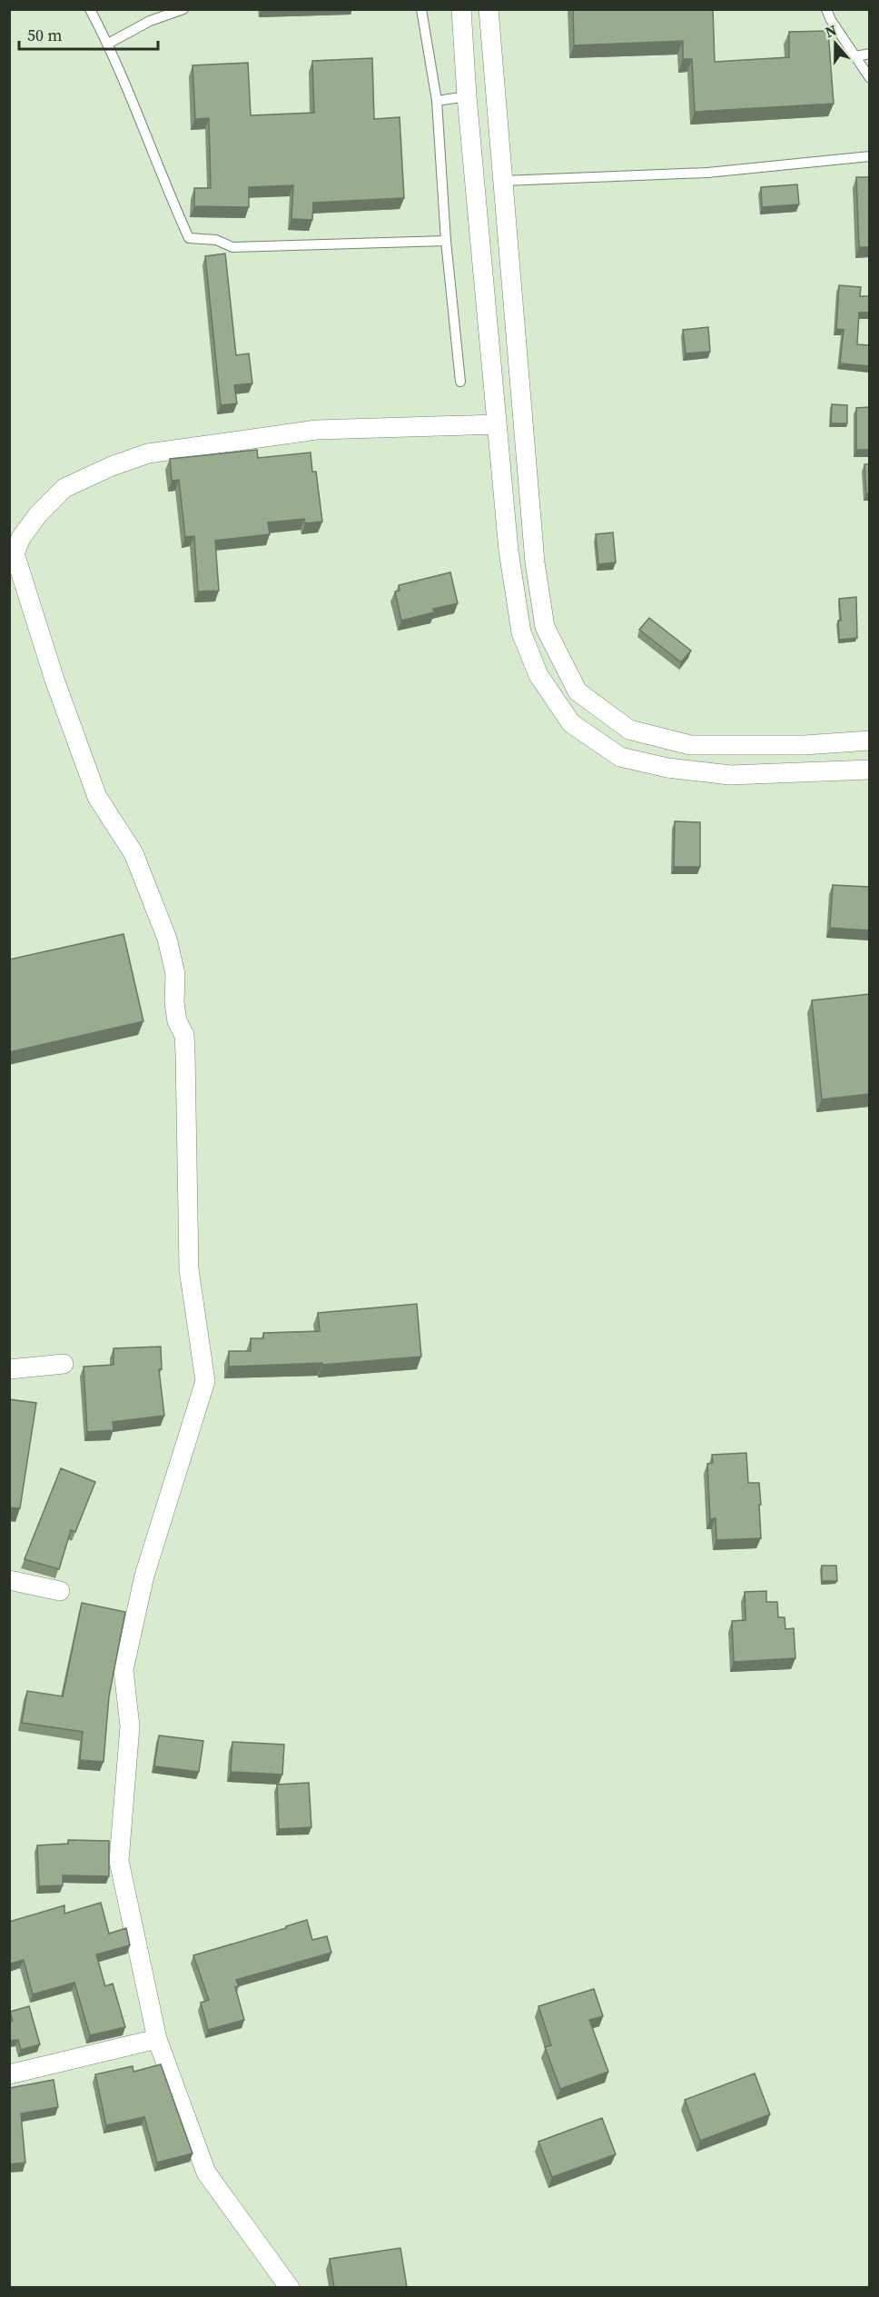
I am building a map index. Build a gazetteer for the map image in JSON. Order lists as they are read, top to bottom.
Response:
{
  "scale_bar": "50 m",
  "north": "top"
}
